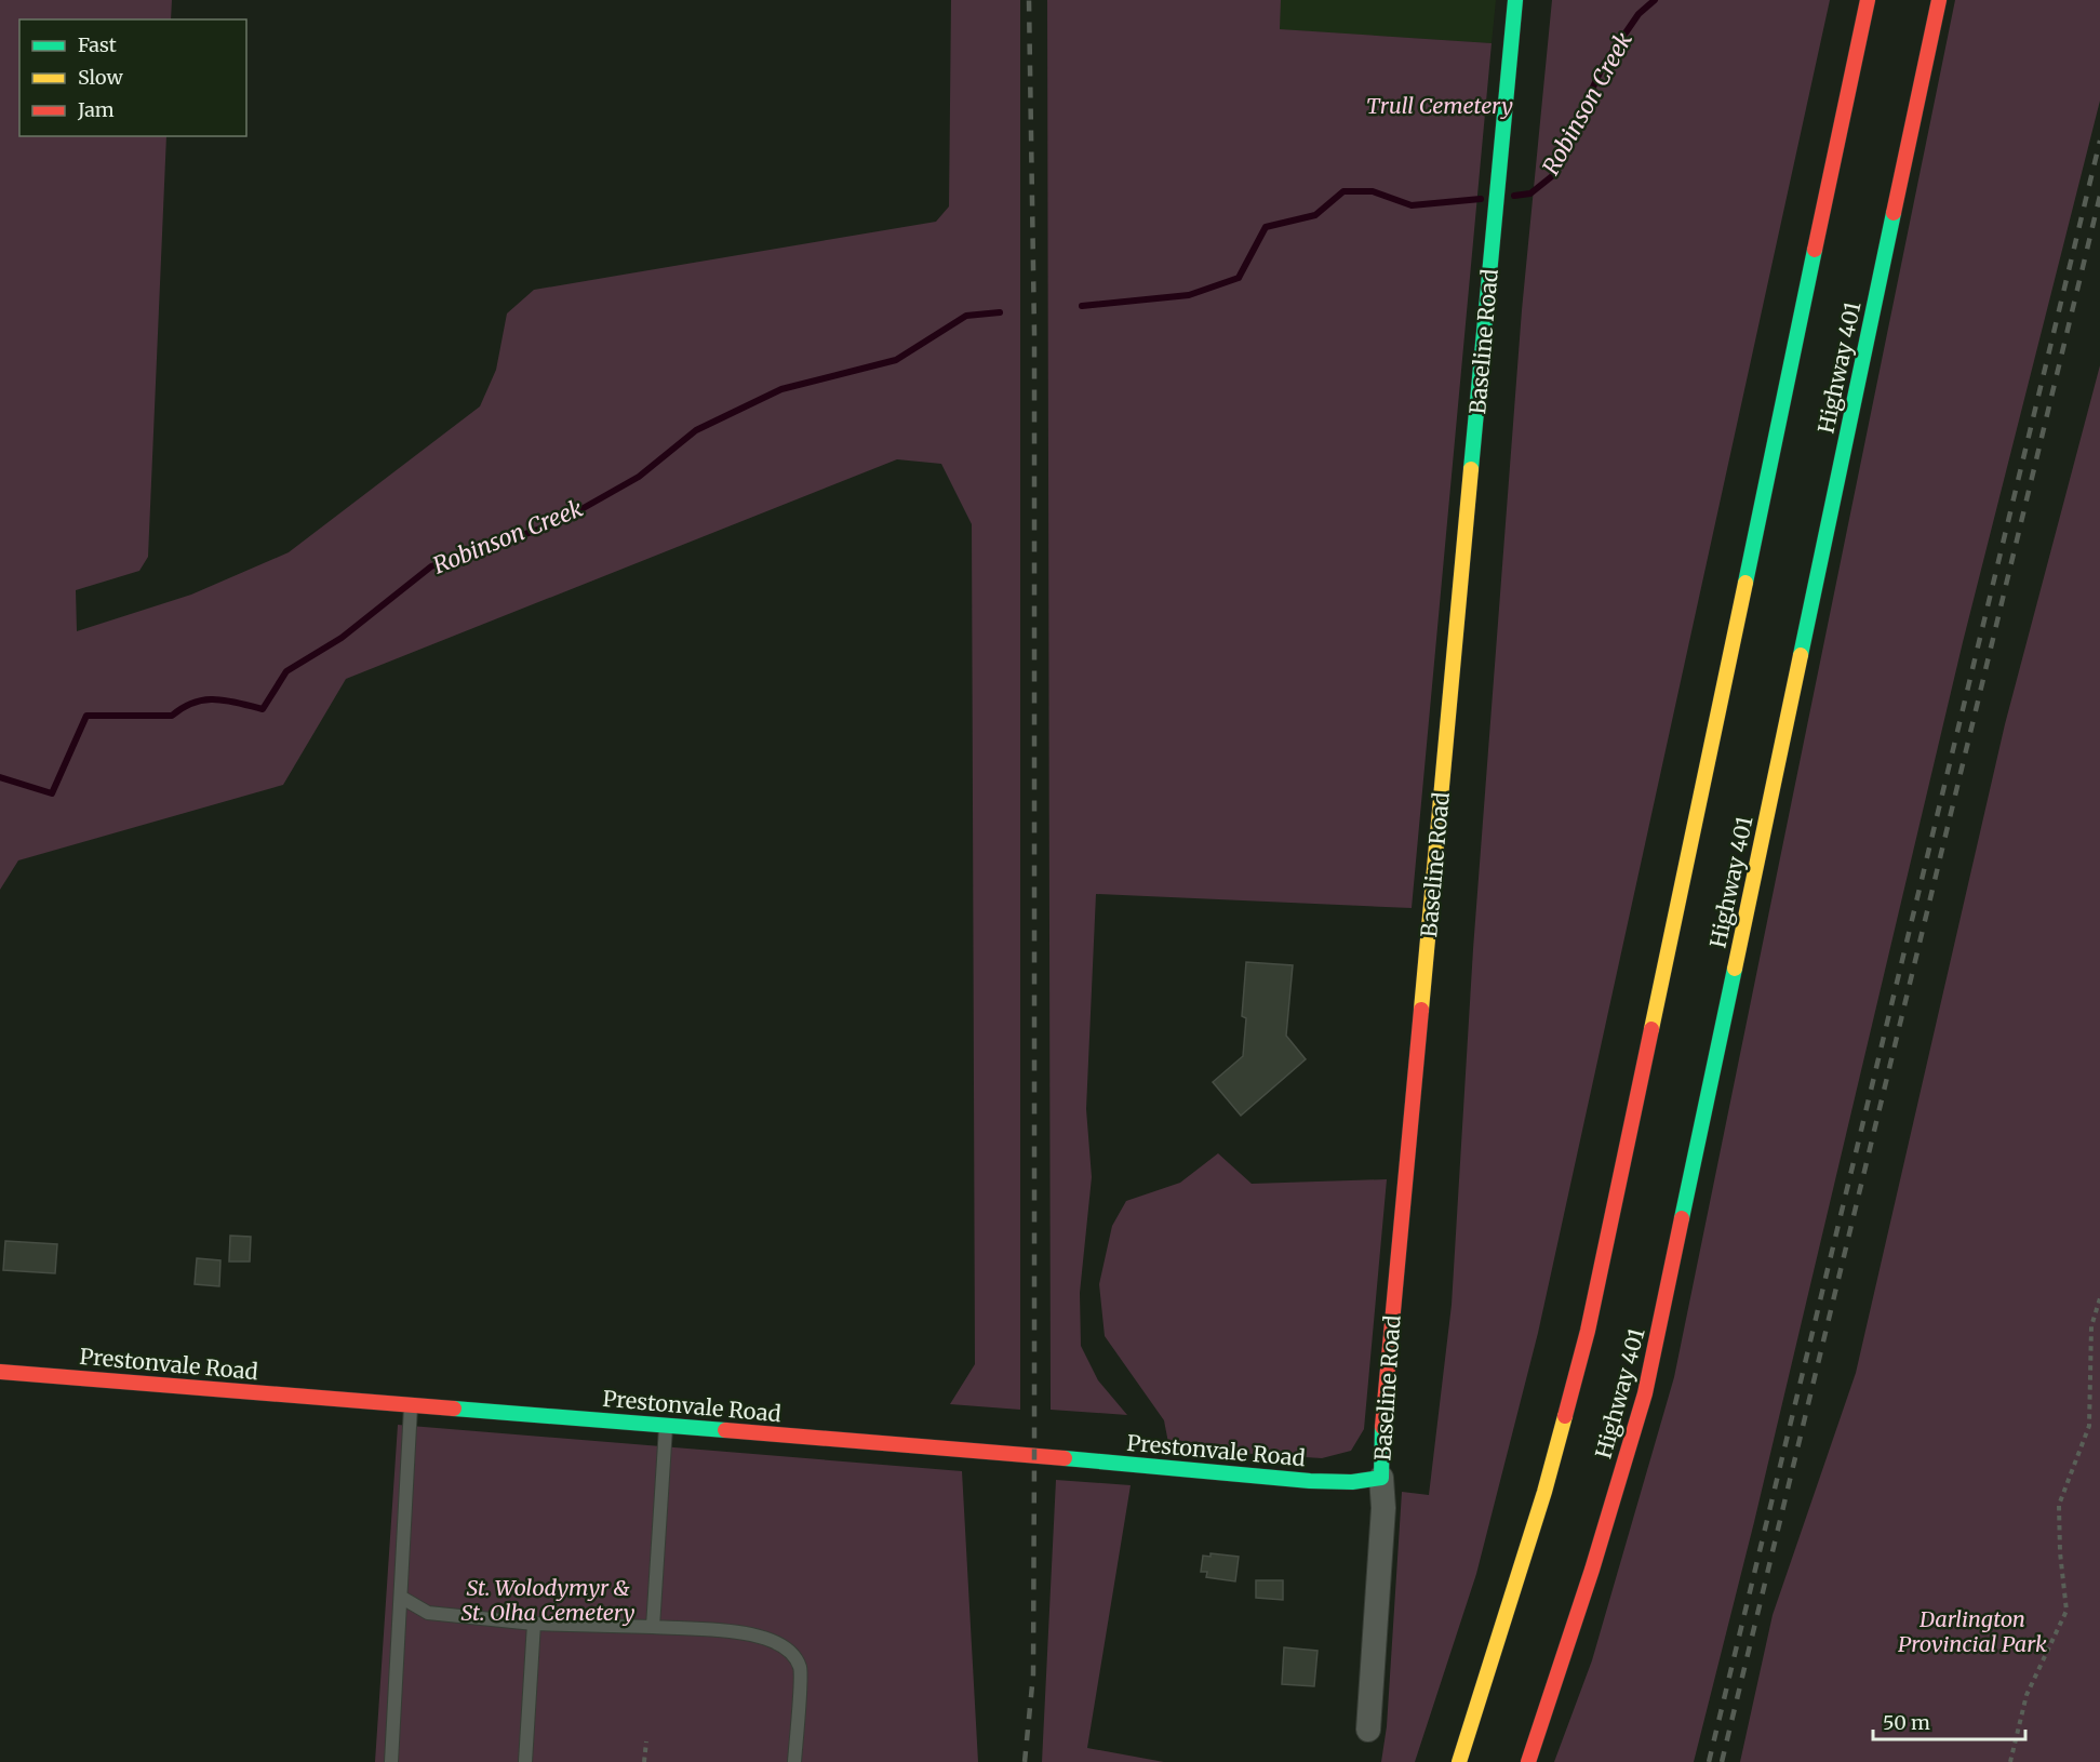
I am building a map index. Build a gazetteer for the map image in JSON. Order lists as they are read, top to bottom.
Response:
{
  "streets": {
    "main road": ["Baseline Road", "Highway 401", "Prestonvale Road"]
  },
  "crossings": [
    ["Baseline Road", "Prestonvale Road"]
  ],
  "water": ["Robinson Creek"],
  "parks": ["Trull Cemetery", "St. Wolodymyr & St. Olha Cemetery", "Darlington Provincial Park"],
  "legend": ["Fast", "Slow", "Jam"],
  "scale_bar": "50 m"
}
